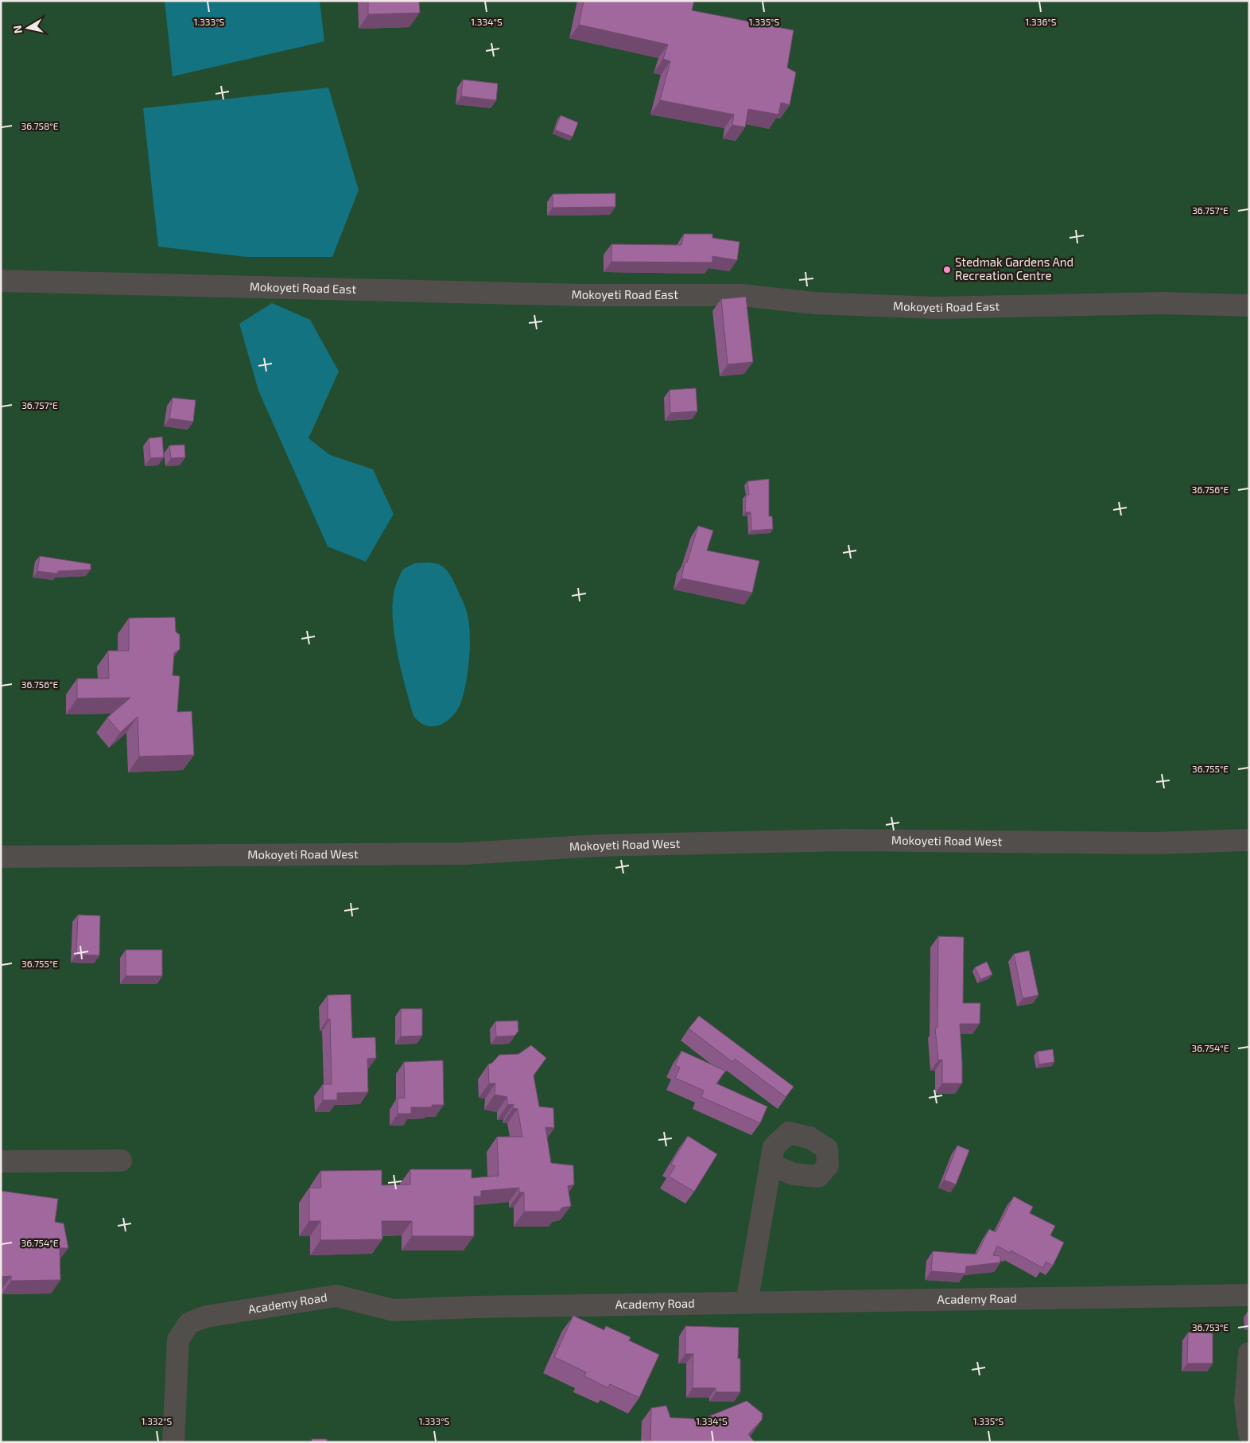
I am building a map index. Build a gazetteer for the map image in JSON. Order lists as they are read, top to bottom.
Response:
{
  "streets": {
    "street": ["Mokoyeti Road East", "Mokoyeti Road West", "Academy Road"]
  },
  "places": ["Stedmak Gardens And Recreation Centre"],
  "north": "left",
  "coordinates": [
    "1.336°S",
    "1.333°S",
    "1.334°S",
    "1.335°S",
    "36.758°E",
    "36.757°E",
    "36.756°E",
    "36.755°E",
    "36.754°E",
    "36.753°E",
    "1.332°S"
  ]
}
